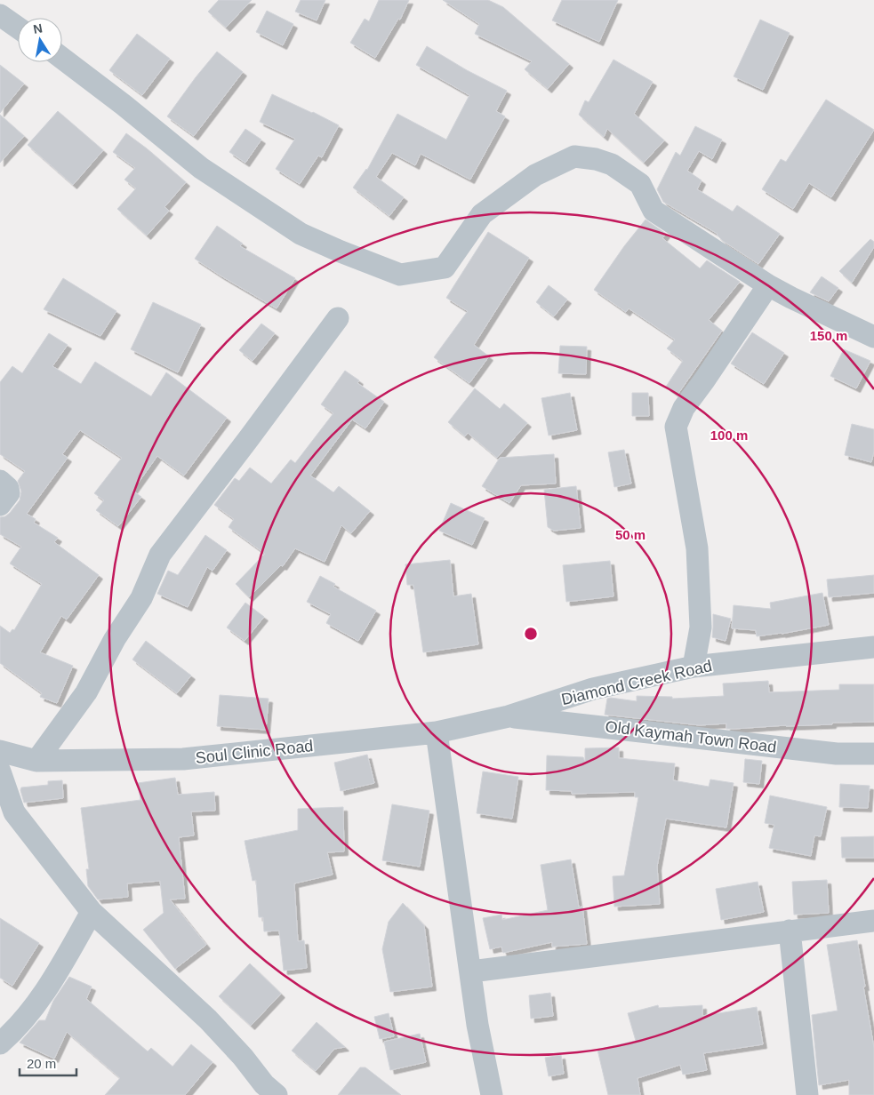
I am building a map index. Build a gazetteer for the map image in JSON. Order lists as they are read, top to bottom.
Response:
{
  "streets": {
    "street": ["Diamond Creek Road", "Old Kaymah Town Road", "Soul Clinic Road"]
  },
  "crossings": [
    ["Diamond Creek Road", "Old Kaymah Town Road"],
    ["Diamond Creek Road", "Soul Clinic Road"],
    ["Old Kaymah Town Road", "Soul Clinic Road"]
  ],
  "scale_bar": "20 m",
  "north": "top",
  "rings": ["150 m", "100 m", "50 m"]
}
